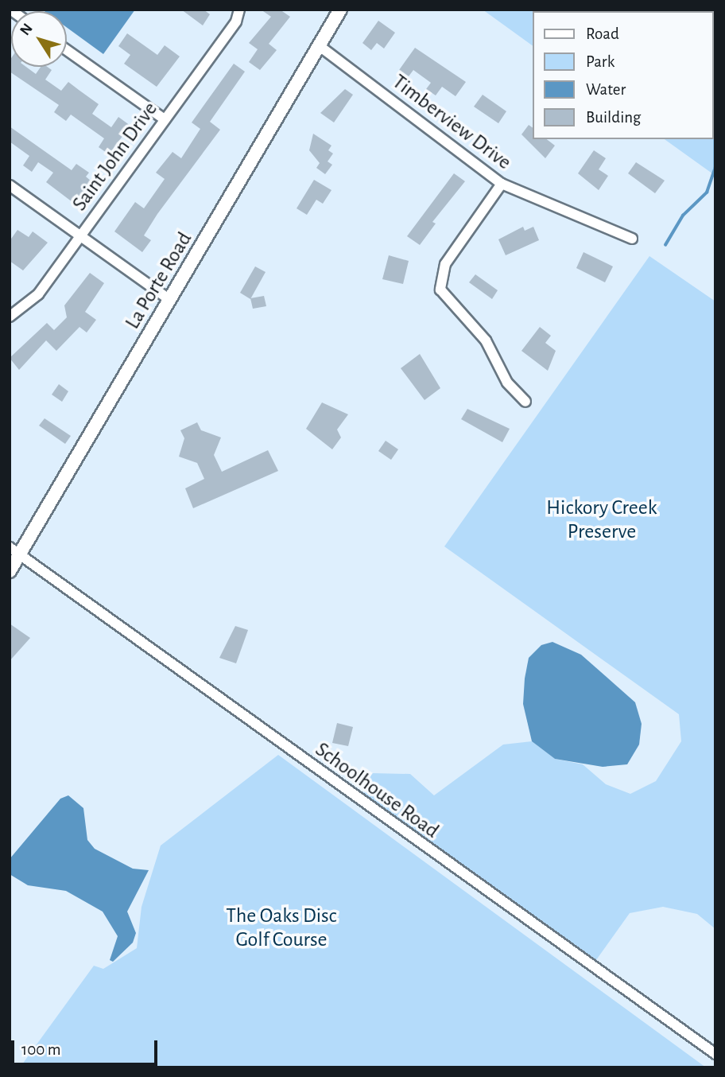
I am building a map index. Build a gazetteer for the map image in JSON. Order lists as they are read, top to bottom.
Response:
{
  "streets": {
    "street": [
      "Timberview Drive",
      "Saint John Drive",
      "La Porte Road",
      "Schoolhouse Road"
    ]
  },
  "crossings": [
    ["Timberview Drive", "La Porte Road"],
    ["La Porte Road", "Schoolhouse Road"]
  ],
  "parks": ["Hickory Creek Preserve", "The Oaks Disc Golf Course"],
  "legend": [
    "Road",
    "Park",
    "Water",
    "Building"
  ],
  "scale_bar": "100 m",
  "north": "top left"
}
